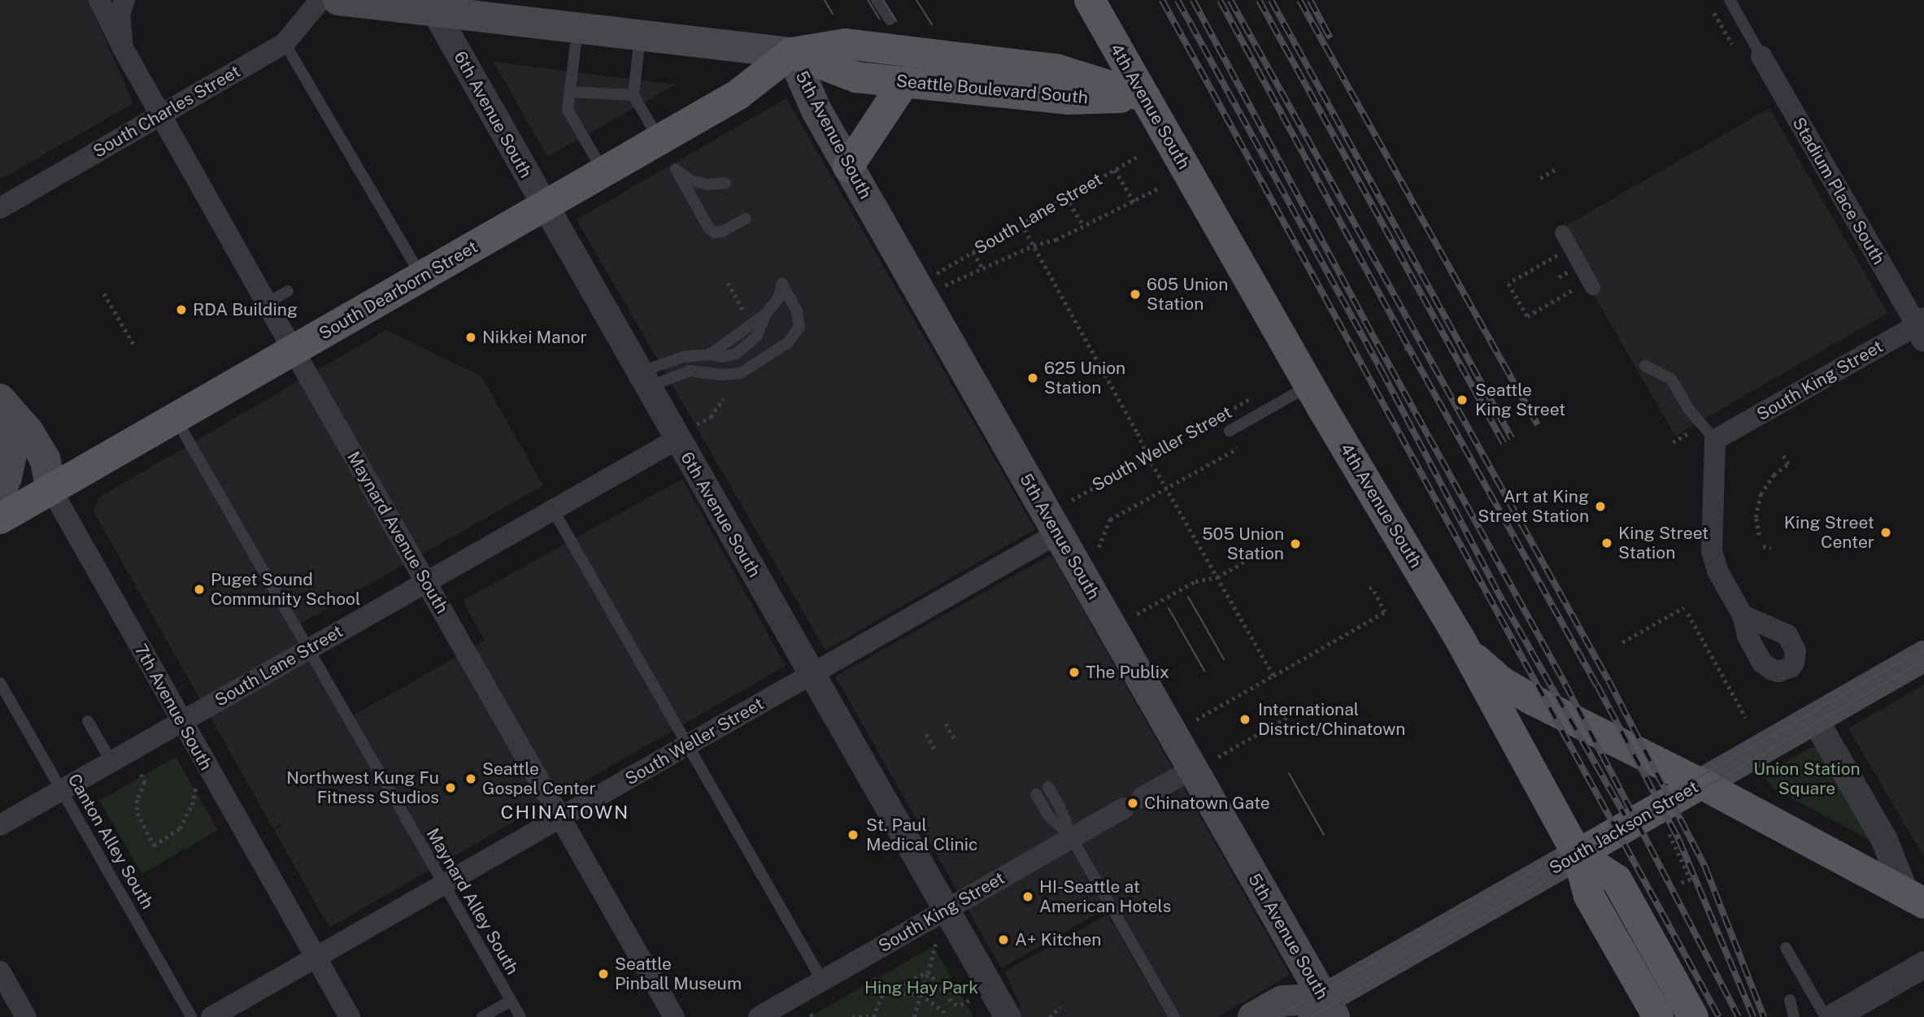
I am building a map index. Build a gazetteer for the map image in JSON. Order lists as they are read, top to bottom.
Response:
{
  "streets": {
    "main road": [
      "Seattle Boulevard South",
      "4th Avenue South",
      "5th Avenue South",
      "South Dearborn Street",
      "7th Avenue South",
      "South Jackson Street"
    ],
    "street": [
      "South Charles Street",
      "6th Avenue South",
      "Stadium Place South",
      "South Lane Street",
      "South King Street",
      "South Weller Street",
      "Maynard Avenue South"
    ],
    "lane": ["Canton Alley South", "Maynard Alley South"]
  },
  "crossings": [
    ["Seattle Boulevard South", "4th Avenue South"],
    ["Seattle Boulevard South", "6th Avenue South"],
    ["Seattle Boulevard South", "5th Avenue South"],
    ["Seattle Boulevard South", "South Dearborn Street"],
    ["4th Avenue South", "South Weller Street"],
    ["4th Avenue South", "South Jackson Street"],
    ["South Charles Street", "Maynard Avenue South"],
    ["6th Avenue South", "South Lane Street"],
    ["6th Avenue South", "South Dearborn Street"],
    ["6th Avenue South", "South King Street"],
    ["6th Avenue South", "South Weller Street"],
    ["5th Avenue South", "South Dearborn Street"],
    ["5th Avenue South", "South King Street"],
    ["5th Avenue South", "South Weller Street"],
    ["5th Avenue South", "South Jackson Street"],
    ["Stadium Place South", "South King Street"],
    ["South Lane Street", "Maynard Avenue South"],
    ["South Lane Street", "7th Avenue South"],
    ["South Lane Street", "Canton Alley South"],
    ["South Lane Street", "Maynard Alley South"],
    ["South Dearborn Street", "Maynard Avenue South"],
    ["South Dearborn Street", "7th Avenue South"],
    ["South Dearborn Street", "Maynard Alley South"],
    ["South Weller Street", "Maynard Avenue South"],
    ["South Weller Street", "7th Avenue South"],
    ["South Weller Street", "Maynard Alley South"]
  ],
  "districts": ["CHINATOWN"],
  "parks": ["Union Station Square", "Hing Hay Park"],
  "places": [
    "605 Union Station",
    "RDA Building",
    "Nikkei Manor",
    "625 Union Station",
    "Seattle King Street",
    "Art at King Street Station",
    "King Street Center",
    "King Street Station",
    "505 Union Station",
    "Puget Sound Community School",
    "The Publix",
    "International District/Chinatown",
    "Seattle Gospel Center",
    "Northwest Kung Fu Fitness Studios",
    "Chinatown Gate",
    "St. Paul Medical Clinic",
    "HI-Seattle at American Hotels",
    "A+ Kitchen",
    "Seattle Pinball Museum"
  ]
}
